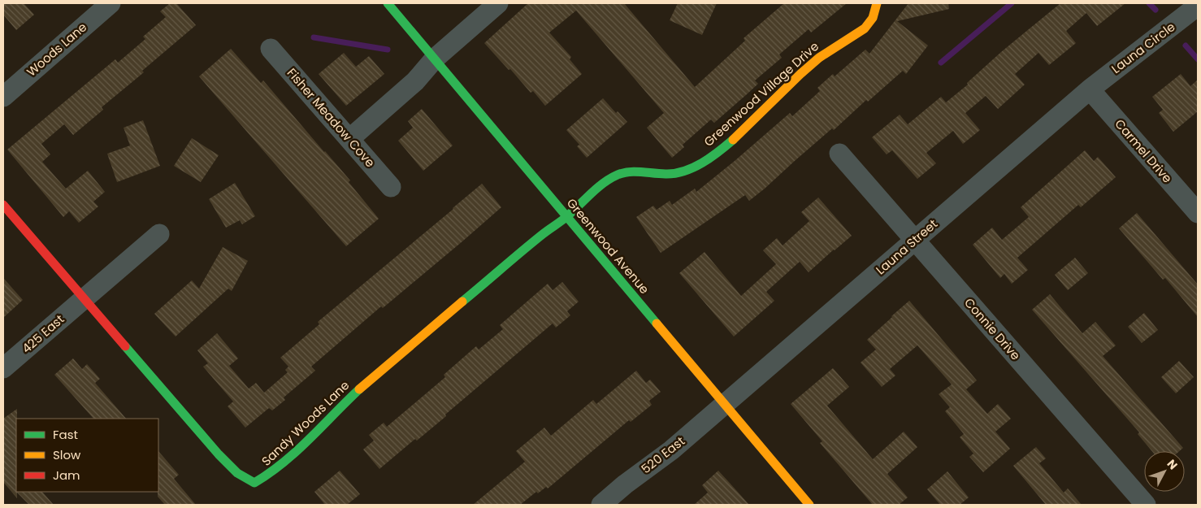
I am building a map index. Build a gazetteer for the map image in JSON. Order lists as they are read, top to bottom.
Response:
{
  "streets": {
    "street": [
      "Launa Circle",
      "Woods Lane",
      "Greenwood Village Drive",
      "Fisher Meadow Cove",
      "Carmel Drive",
      "Greenwood Avenue",
      "Launa Street",
      "Connie Drive",
      "425 East",
      "Sandy Woods Lane",
      "520 East"
    ]
  },
  "crossings": [
    ["Launa Circle", "Carmel Drive"],
    ["Launa Circle", "Launa Street"],
    ["Greenwood Village Drive", "Greenwood Avenue"],
    ["Greenwood Village Drive", "Sandy Woods Lane"],
    ["Carmel Drive", "Launa Street"],
    ["Greenwood Avenue", "Launa Street"],
    ["Greenwood Avenue", "Sandy Woods Lane"],
    ["Greenwood Avenue", "520 East"],
    ["Launa Street", "Connie Drive"],
    ["Launa Street", "520 East"],
    ["425 East", "Sandy Woods Lane"]
  ],
  "legend": ["Fast", "Slow", "Jam"],
  "north": "top right"
}
